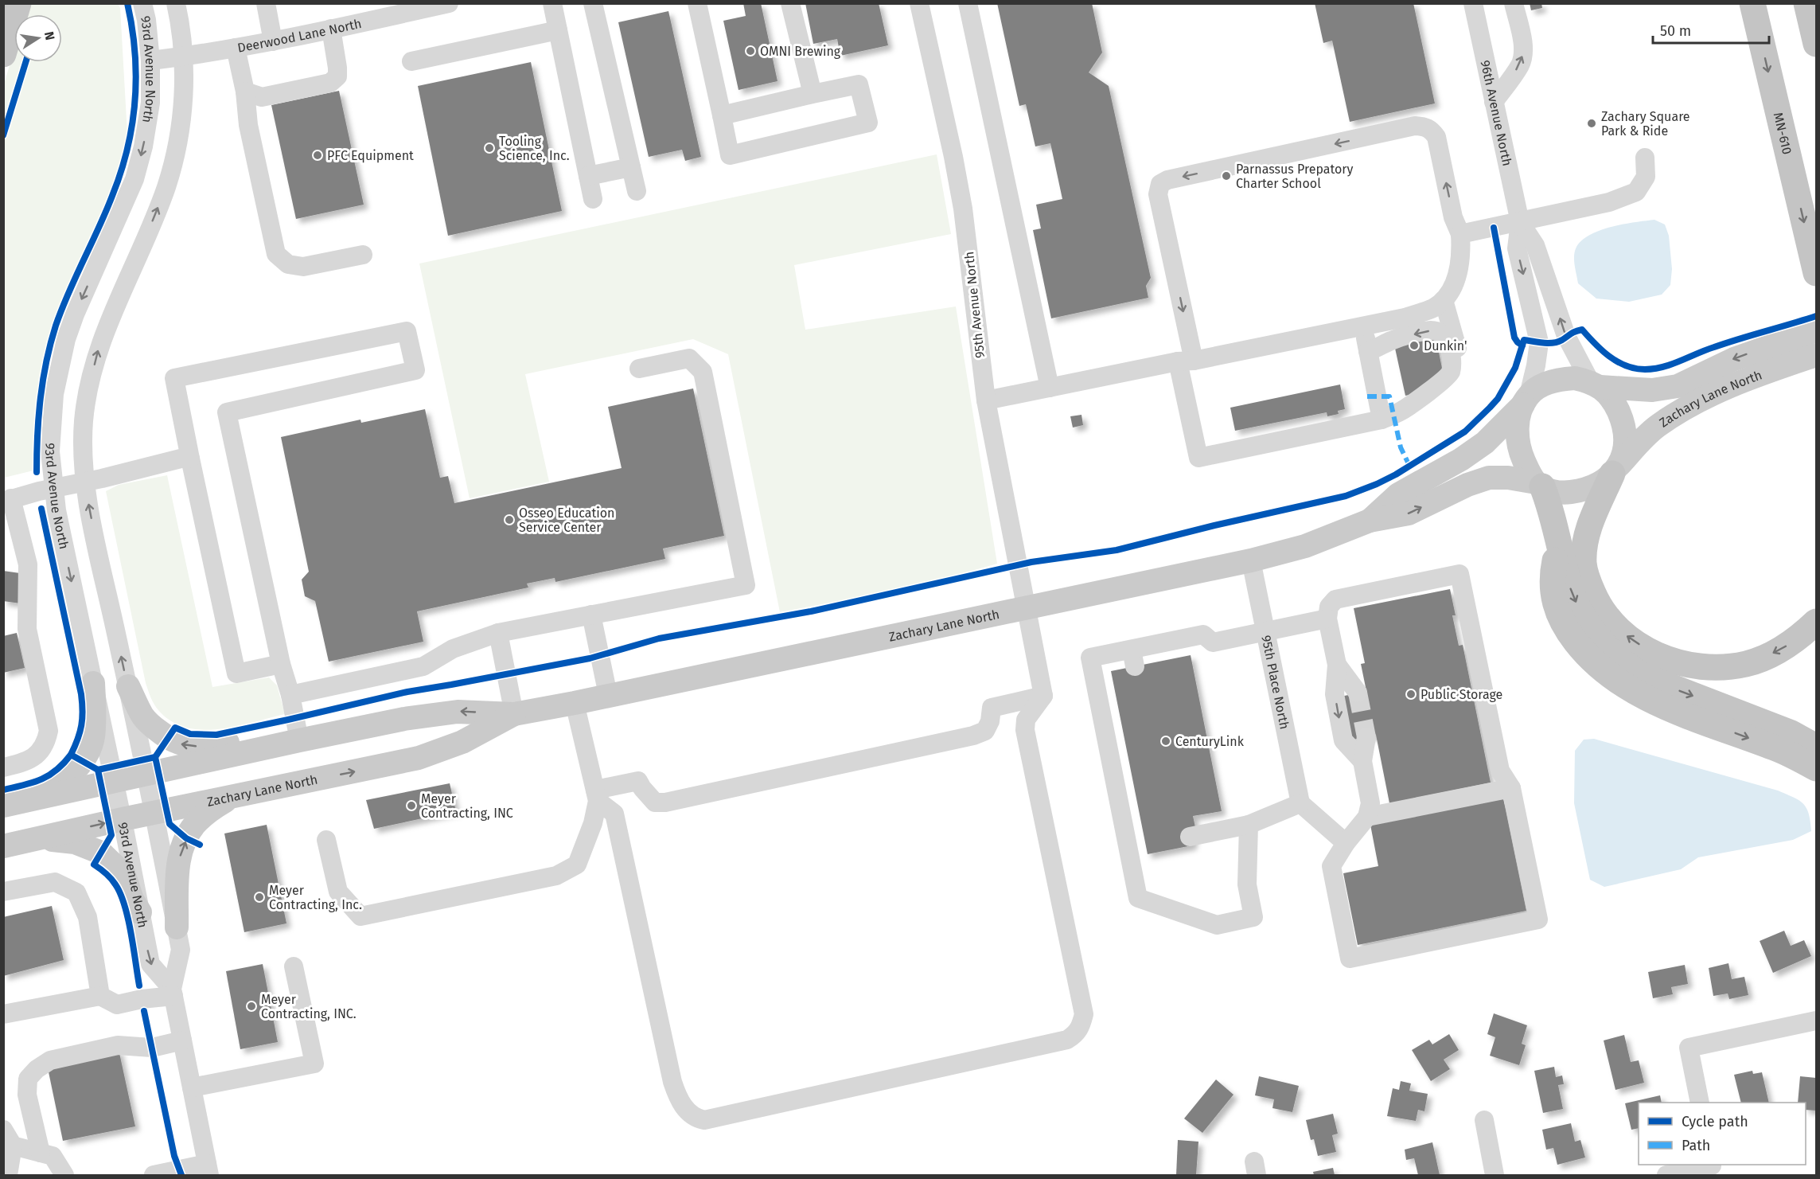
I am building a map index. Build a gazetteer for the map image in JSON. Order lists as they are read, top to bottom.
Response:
{
  "streets": {
    "highway": ["MN-610"],
    "main road": ["Zachary Lane North"],
    "street": [
      "Deerwood Lane North",
      "93rd Avenue North",
      "96th Avenue North",
      "95th Avenue North",
      "95th Place North"
    ]
  },
  "crossings": [
    ["Deerwood Lane North", "93rd Avenue North"],
    ["93rd Avenue North", "Zachary Lane North"],
    ["96th Avenue North", "Zachary Lane North"],
    ["95th Avenue North", "Zachary Lane North"],
    ["Zachary Lane North", "95th Place North"]
  ],
  "one_way": ["MN-610"],
  "places": [
    "OMNI Brewing",
    "Zachary Square Park & Ride",
    "Tooling Science, Inc.",
    "PFC Equipment",
    "Parnassus Prepatory Charter School",
    "Dunkin'",
    "Osseo Education Service Center",
    "Public Storage",
    "CenturyLink",
    "Meyer Contracting, INC",
    "Meyer Contracting, Inc.",
    "Meyer Contracting, INC."
  ],
  "legend": ["Cycle path", "Path"],
  "scale_bar": "50 m",
  "north": "right"
}
